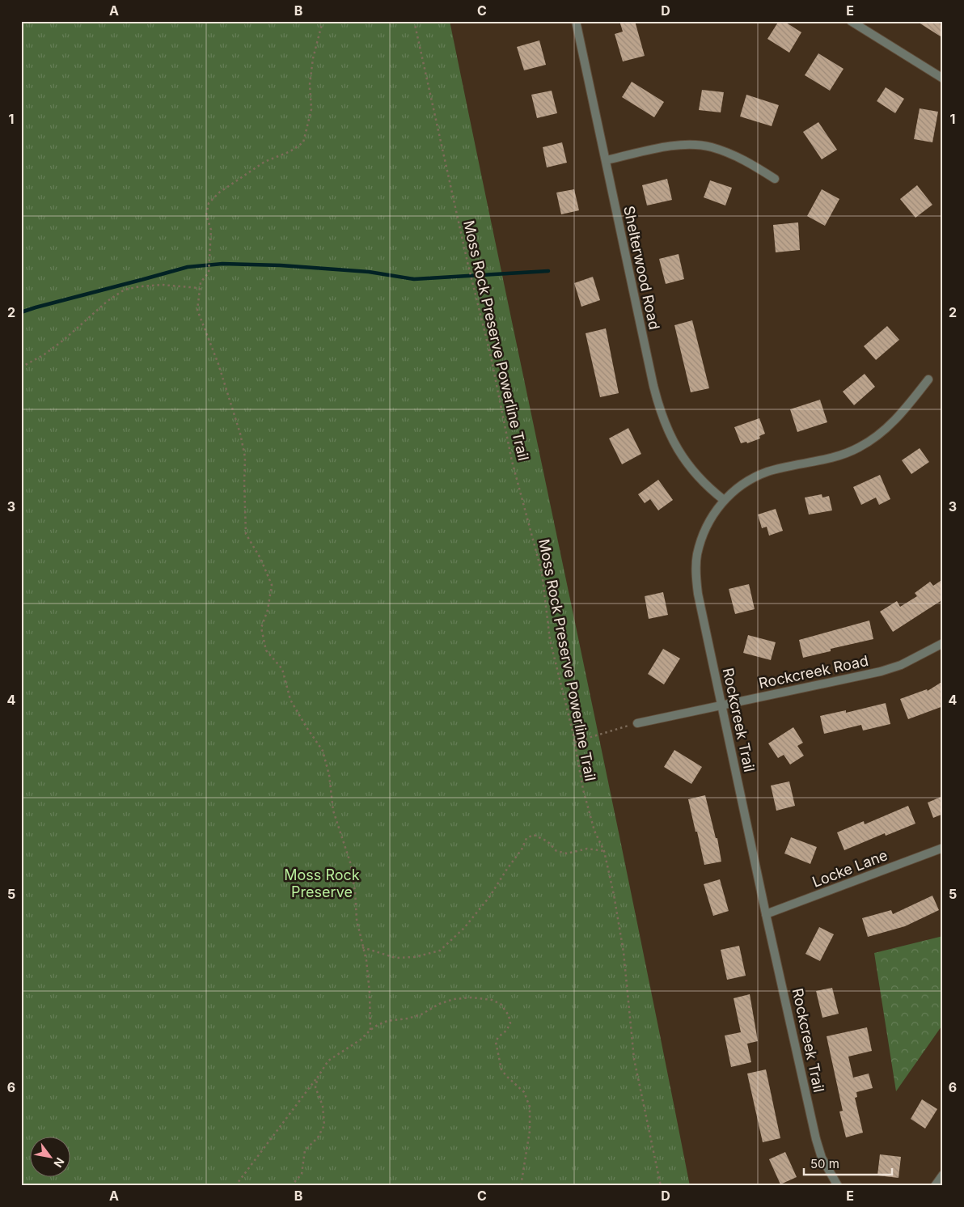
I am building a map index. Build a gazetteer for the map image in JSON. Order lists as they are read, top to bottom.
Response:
{
  "streets": {
    "street": [
      "Shelterwood Road",
      "Rockcreek Road",
      "Rockcreek Trail",
      "Locke Lane"
    ],
    "path": ["Moss Rock Preserve Powerline Trail"]
  },
  "crossings": [
    ["Shelterwood Road", "Rockcreek Trail"],
    ["Rockcreek Road", "Rockcreek Trail"],
    ["Rockcreek Trail", "Locke Lane"]
  ],
  "parks": ["Moss Rock Preserve"],
  "scale_bar": "50 m",
  "north": "bottom right",
  "grid": {
    "columns": [
      "A",
      "B",
      "C",
      "D",
      "E"
    ],
    "rows": [
      "1",
      "2",
      "3",
      "4",
      "5",
      "6"
    ]
  }
}
